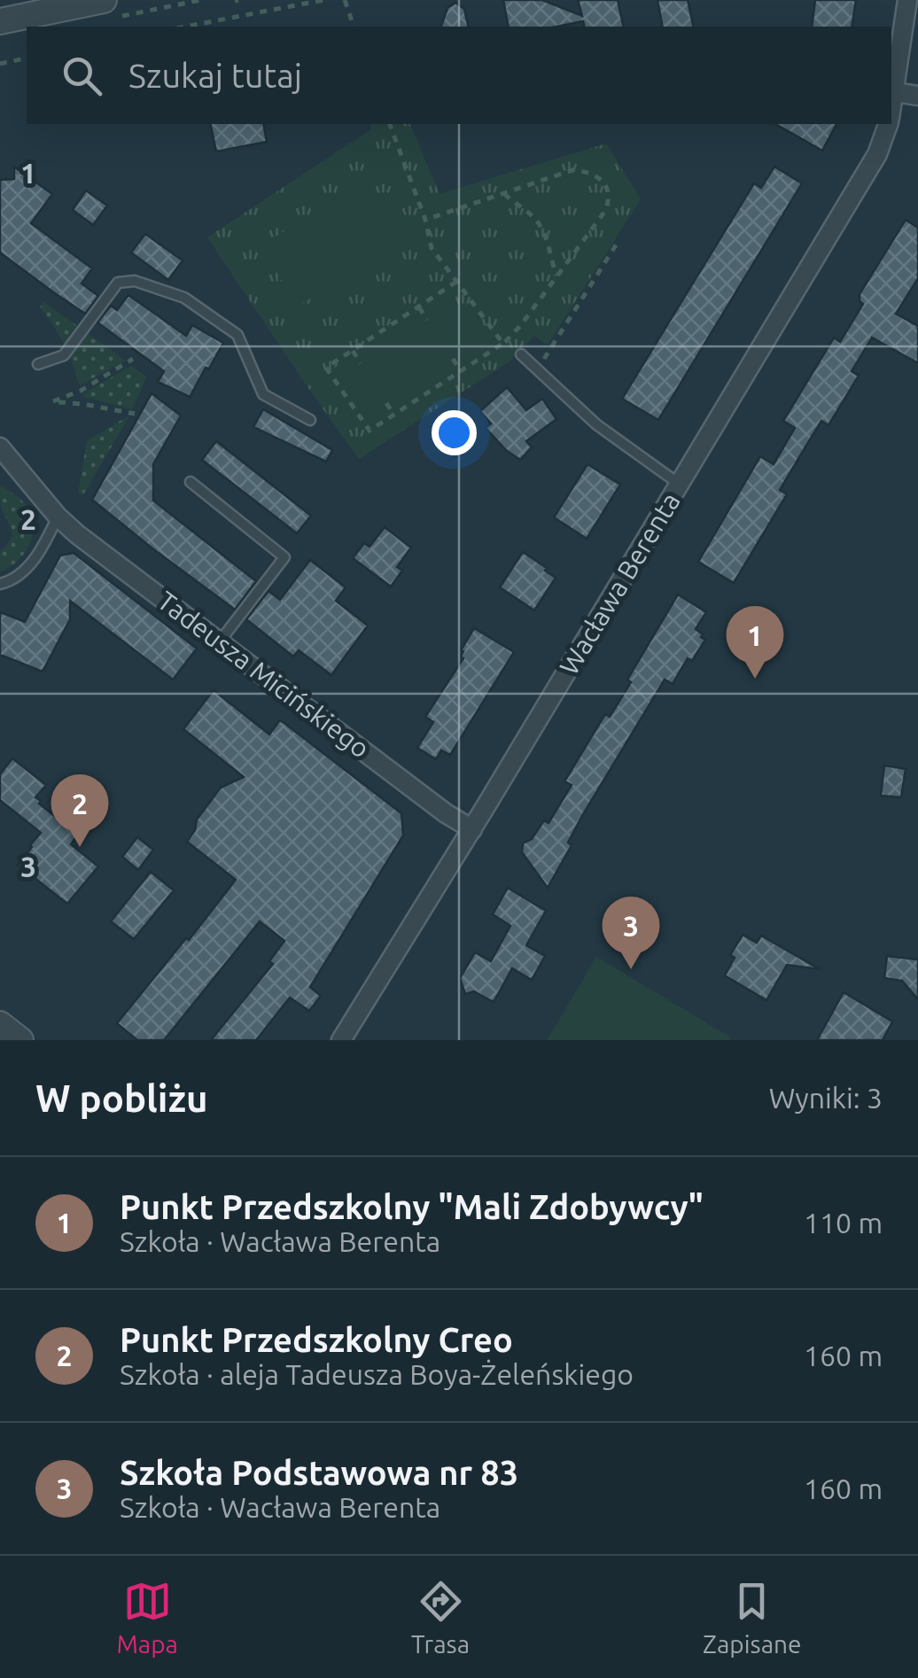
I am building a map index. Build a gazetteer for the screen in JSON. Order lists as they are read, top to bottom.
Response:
{
  "streets": {
    "street": ["Wacława Berenta", "Tadeusza Micińskiego"]
  },
  "crossings": [
    ["Wacława Berenta", "Tadeusza Micińskiego"]
  ],
  "page": {
    "search": "Szukaj tutaj",
    "pins": ["1", "2", "3"],
    "heading": ["W pobliżu", "Wyniki: 3"],
    "list": [
      {
        "mark": "1",
        "name": "Punkt Przedszkolny \"Mali Zdobywcy\"",
        "note": "Szkoła · Wacława Berenta",
        "value": "110 m"
      },
      {
        "mark": "2",
        "name": "Punkt Przedszkolny Creo",
        "note": "Szkoła · aleja Tadeusza Boya-Żeleńskiego",
        "value": "160 m"
      },
      {
        "mark": "3",
        "name": "Szkoła Podstawowa nr 83",
        "note": "Szkoła · Wacława Berenta",
        "value": "160 m"
      }
    ],
    "nav": ["Mapa", "Trasa", "Zapisane"]
  },
  "grid": {
    "rows": ["1", "2", "3"]
  }
}
